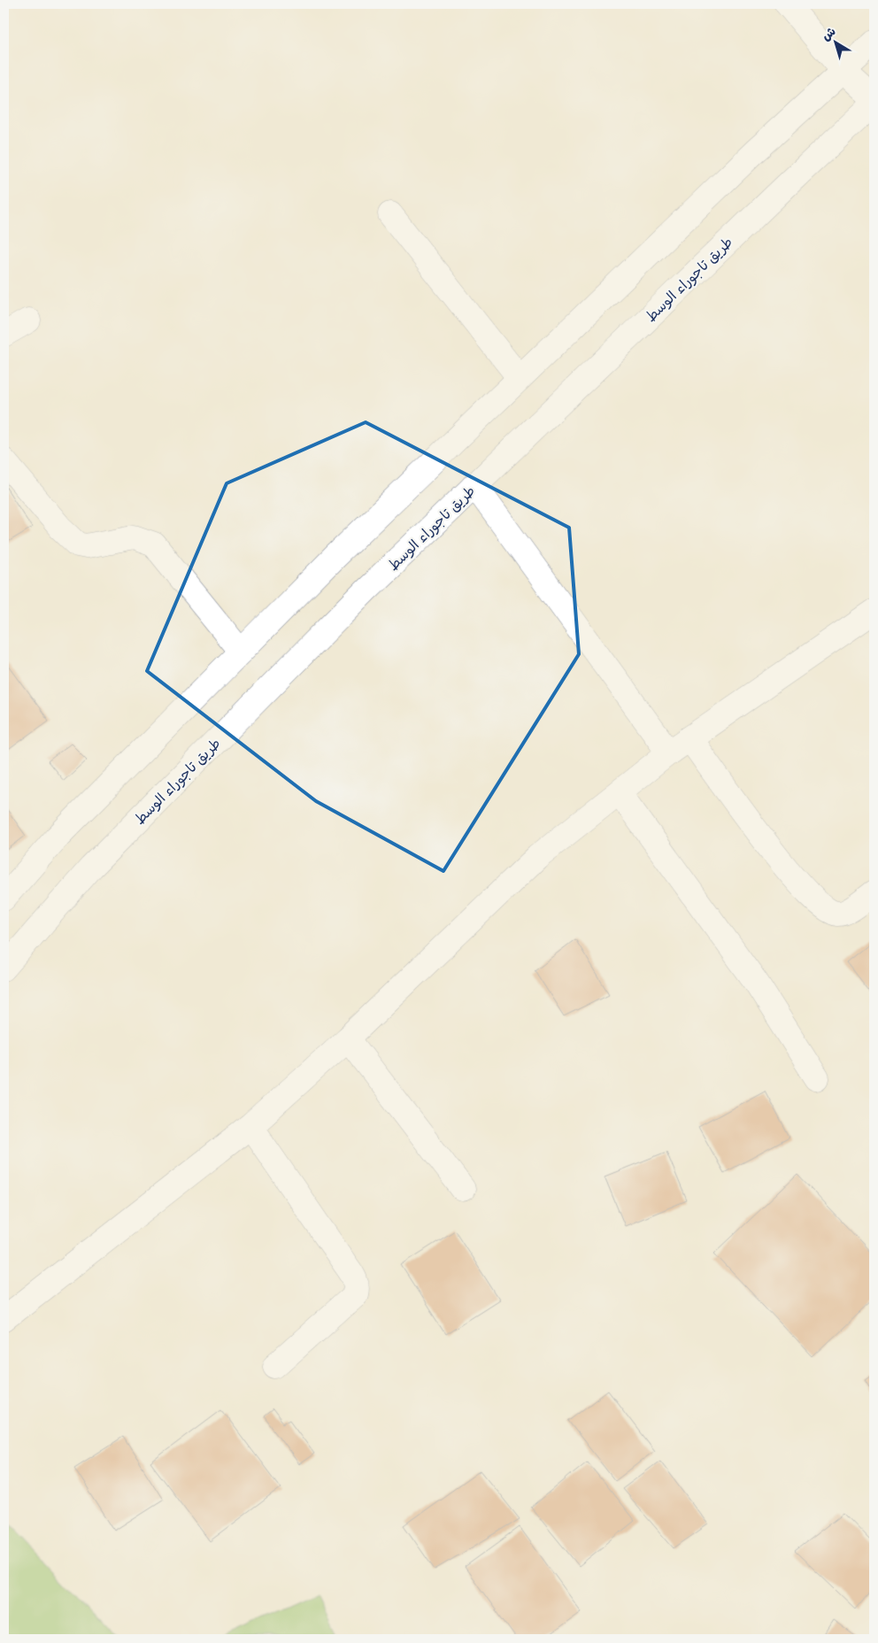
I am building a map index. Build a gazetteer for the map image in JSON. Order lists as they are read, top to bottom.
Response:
{
  "streets": {
    "street": ["طريق تاجوراء الوسط"]
  },
  "north": "top left"
}
